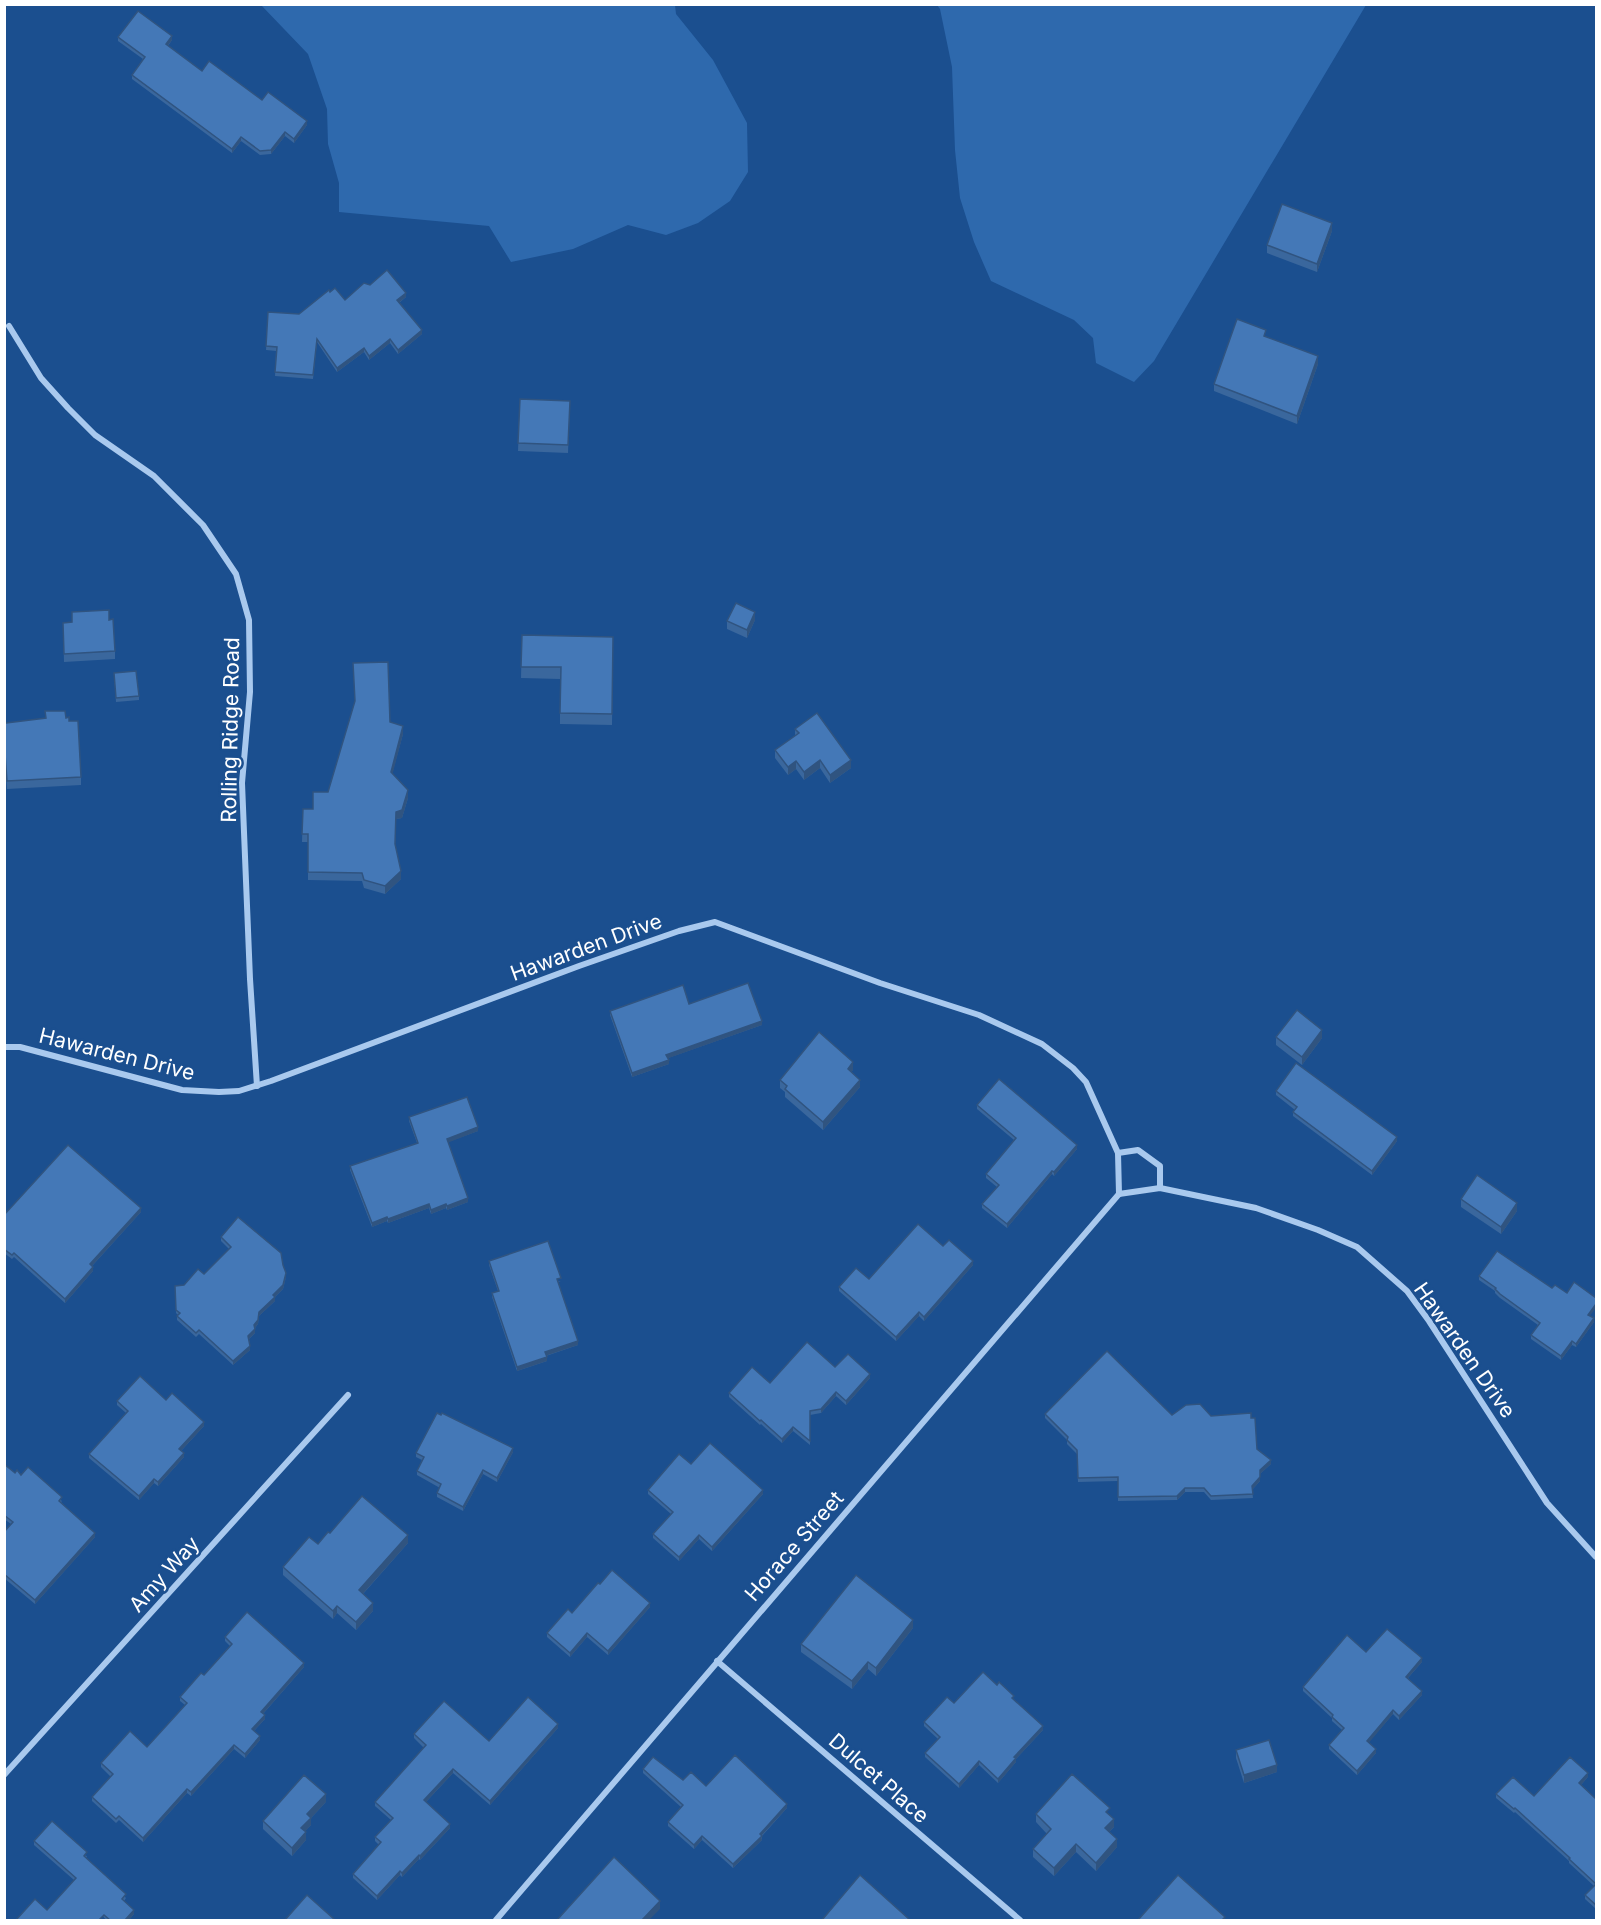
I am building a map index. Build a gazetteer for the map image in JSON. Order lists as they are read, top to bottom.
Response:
{
  "streets": {
    "street": [
      "Rolling Ridge Road",
      "Hawarden Drive",
      "Horace Street",
      "Amy Way",
      "Dulcet Place"
    ]
  },
  "crossings": [
    ["Rolling Ridge Road", "Hawarden Drive"],
    ["Hawarden Drive", "Horace Street"],
    ["Horace Street", "Dulcet Place"]
  ]
}
